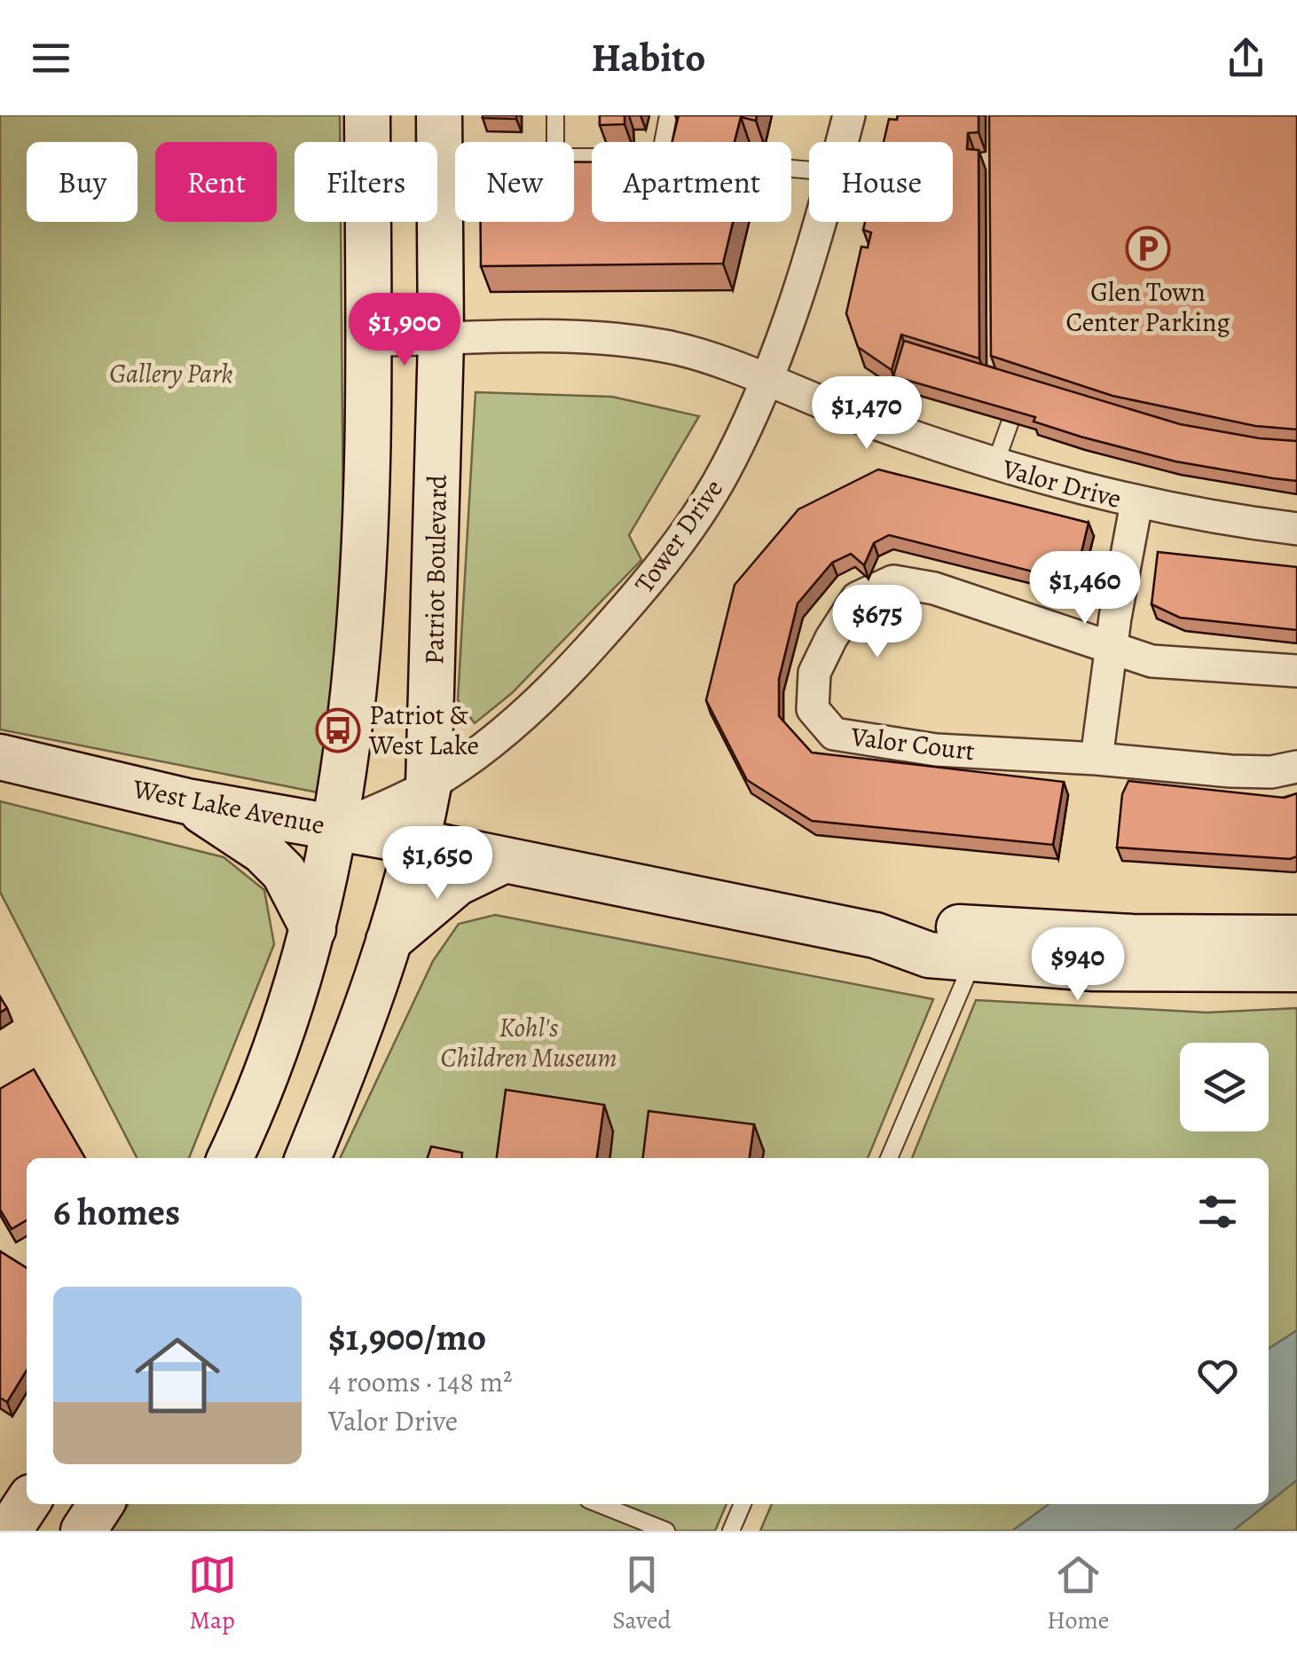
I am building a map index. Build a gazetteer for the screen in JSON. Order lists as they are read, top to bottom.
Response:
{
  "streets": {
    "main road": ["Patriot Boulevard", "West Lake Avenue"],
    "street": ["Valor Drive", "Tower Drive", "Valor Court"]
  },
  "crossings": [
    ["Valor Drive", "Tower Drive"],
    ["Valor Drive", "Patriot Boulevard"],
    ["Tower Drive", "Patriot Boulevard"],
    ["Tower Drive", "West Lake Avenue"],
    ["Patriot Boulevard", "West Lake Avenue"]
  ],
  "parks": ["Gallery Park", "Kohl's Children Museum"],
  "places": {
    "parking": ["Glen Town Center Parking"],
    "bus stop": ["Patriot & West Lake"]
  },
  "page": {
    "header": "Habito",
    "chip": [
      "Buy",
      "Rent",
      "Filters",
      "New",
      "Apartment",
      "House"
    ],
    "price": [
      "$1,900",
      "$1,470",
      "$1,460",
      "$675",
      "$1,650",
      "$940"
    ],
    "heading": "6 homes",
    "list": [
      {
        "name": "$1,900/mo",
        "note": "4 rooms · 148 m² · Valor Drive"
      }
    ],
    "tabs": ["Map", "Saved", "Home"]
  }
}
